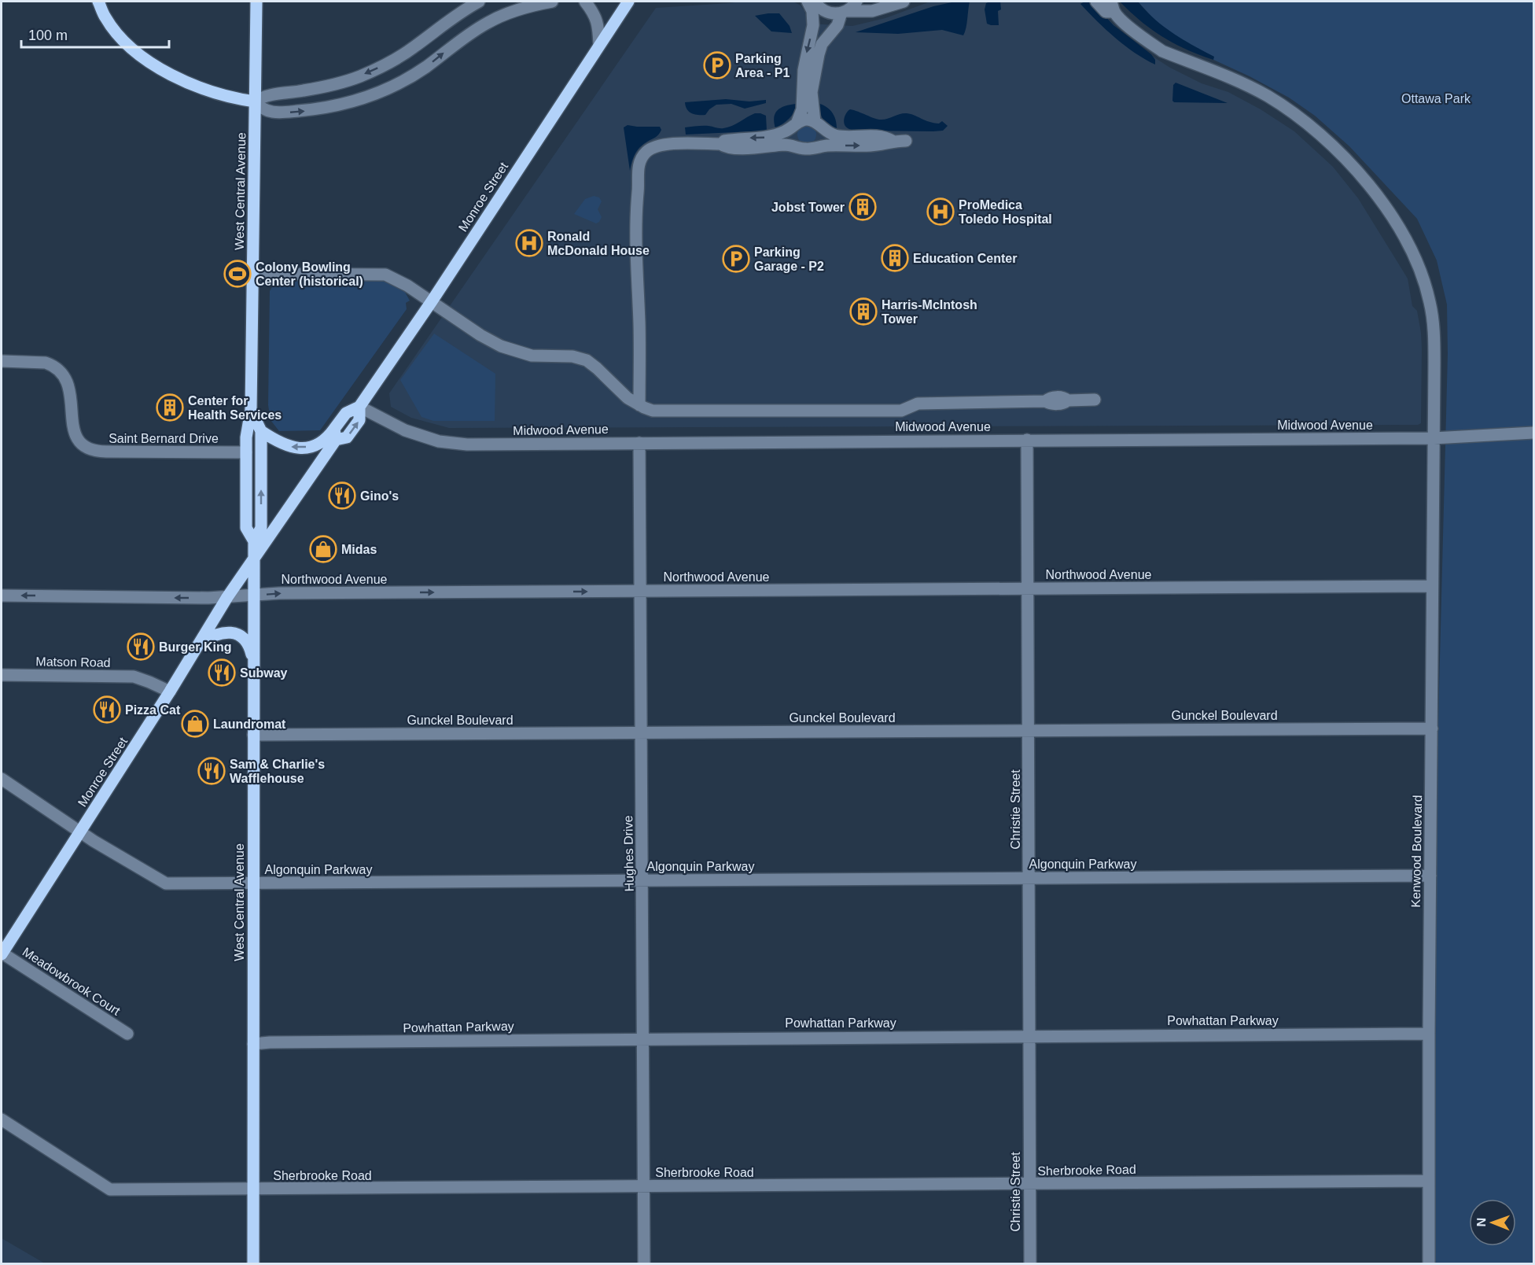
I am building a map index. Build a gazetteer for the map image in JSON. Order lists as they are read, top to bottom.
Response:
{
  "streets": {
    "main road": ["West Central Avenue", "Monroe Street"],
    "street": [
      "Midwood Avenue",
      "Saint Bernard Drive",
      "Northwood Avenue",
      "Matson Road",
      "Gunckel Boulevard",
      "Christie Street",
      "Kenwood Boulevard",
      "Hughes Drive",
      "Algonquin Parkway",
      "Meadowbrook Court",
      "Powhattan Parkway",
      "Sherbrooke Road"
    ]
  },
  "crossings": [
    ["West Central Avenue", "Monroe Street"],
    ["West Central Avenue", "Saint Bernard Drive"],
    ["West Central Avenue", "Northwood Avenue"],
    ["West Central Avenue", "Gunckel Boulevard"],
    ["West Central Avenue", "Algonquin Parkway"],
    ["West Central Avenue", "Powhattan Parkway"],
    ["West Central Avenue", "Sherbrooke Road"],
    ["Monroe Street", "Midwood Avenue"],
    ["Monroe Street", "Northwood Avenue"],
    ["Monroe Street", "Matson Road"],
    ["Monroe Street", "Algonquin Parkway"],
    ["Monroe Street", "Meadowbrook Court"],
    ["Midwood Avenue", "Christie Street"],
    ["Midwood Avenue", "Kenwood Boulevard"],
    ["Midwood Avenue", "Hughes Drive"],
    ["Northwood Avenue", "Christie Street"],
    ["Northwood Avenue", "Kenwood Boulevard"],
    ["Northwood Avenue", "Hughes Drive"],
    ["Gunckel Boulevard", "Christie Street"],
    ["Gunckel Boulevard", "Kenwood Boulevard"],
    ["Gunckel Boulevard", "Hughes Drive"],
    ["Christie Street", "Algonquin Parkway"],
    ["Christie Street", "Powhattan Parkway"],
    ["Christie Street", "Sherbrooke Road"],
    ["Kenwood Boulevard", "Algonquin Parkway"],
    ["Kenwood Boulevard", "Powhattan Parkway"],
    ["Kenwood Boulevard", "Sherbrooke Road"],
    ["Hughes Drive", "Algonquin Parkway"],
    ["Hughes Drive", "Powhattan Parkway"],
    ["Hughes Drive", "Sherbrooke Road"]
  ],
  "parks": ["Ottawa Park"],
  "places": {
    "parking": ["Parking Area - P1", "Parking Garage - P2"],
    "building": [
      "Jobst Tower",
      "Education Center",
      "Harris-McIntosh Tower",
      "Center for Health Services"
    ],
    "hospital": ["ProMedica Toledo Hospital", "Ronald McDonald House"],
    "sports": ["Colony Bowling Center (historical)"],
    "restaurant": [
      "Gino's",
      "Burger King",
      "Subway",
      "Pizza Cat",
      "Sam & Charlie's Wafflehouse"
    ],
    "shop": ["Midas", "Laundromat"]
  },
  "scale_bar": "100 m",
  "north": "left"
}
